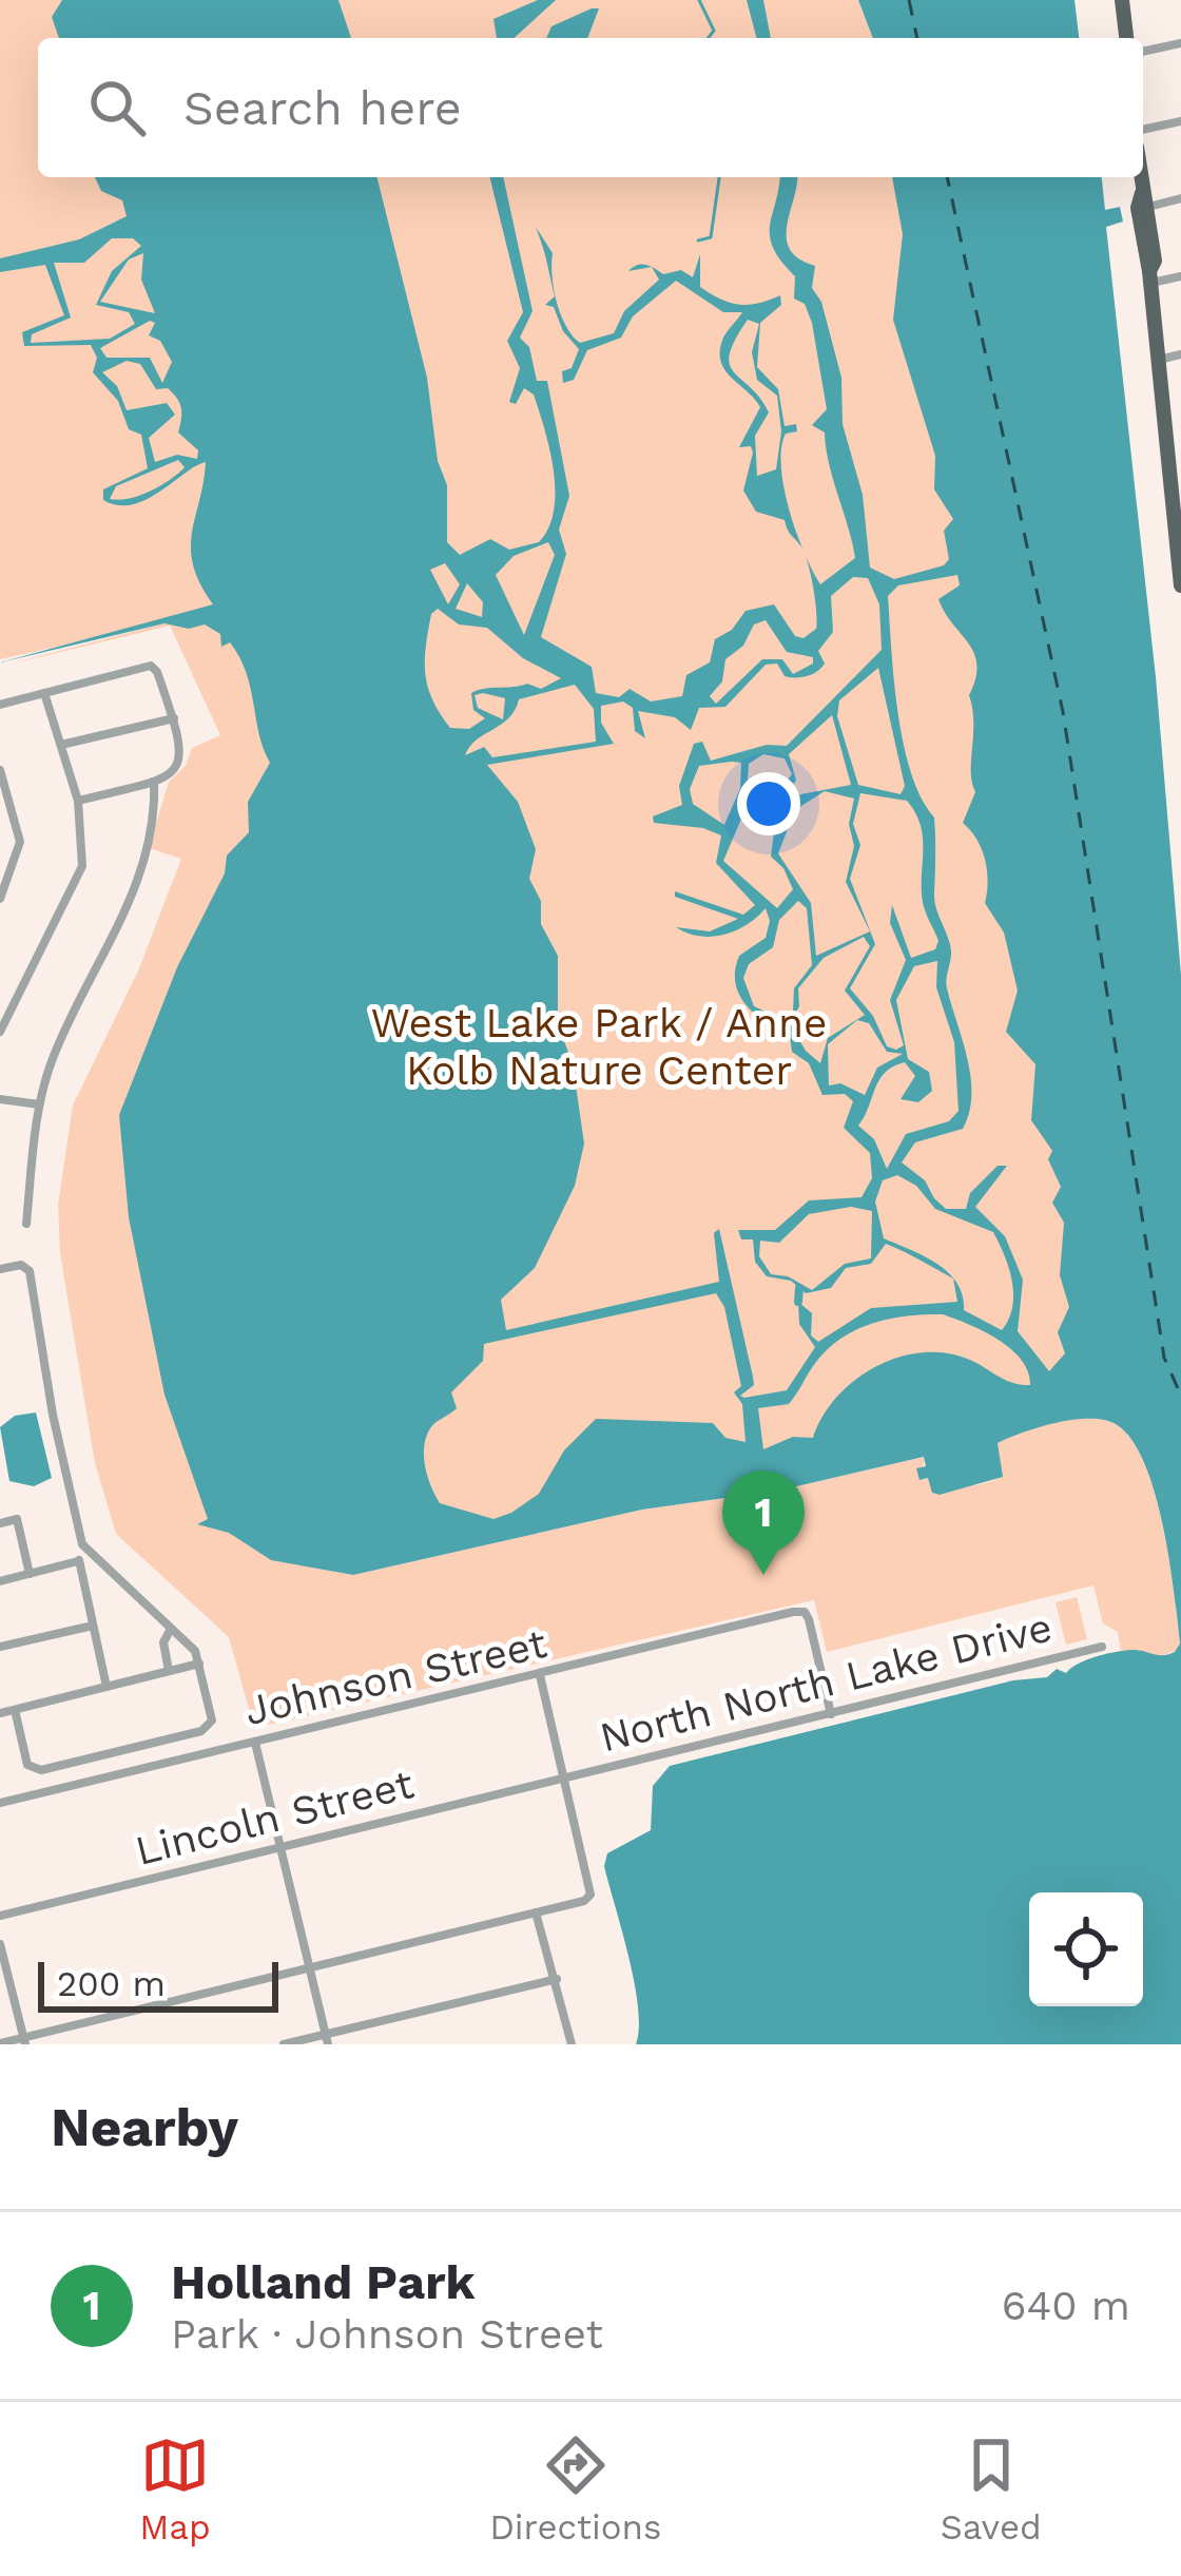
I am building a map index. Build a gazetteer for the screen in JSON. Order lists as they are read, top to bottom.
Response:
{
  "streets": {
    "street": ["Johnson Street", "North North Lake Drive", "Lincoln Street"]
  },
  "crossings": [
    ["Johnson Street", "North North Lake Drive"],
    ["North North Lake Drive", "Lincoln Street"]
  ],
  "parks": ["West Lake Park / Anne Kolb Nature Center"],
  "scale_bar": "200 m",
  "page": {
    "search": "Search here",
    "pins": "1",
    "scale": "200 m",
    "heading": "Nearby",
    "list": [
      {
        "mark": "1",
        "name": "Holland Park",
        "note": "Park · Johnson Street",
        "value": "640 m"
      }
    ],
    "nav": ["Map", "Directions", "Saved"]
  }
}
